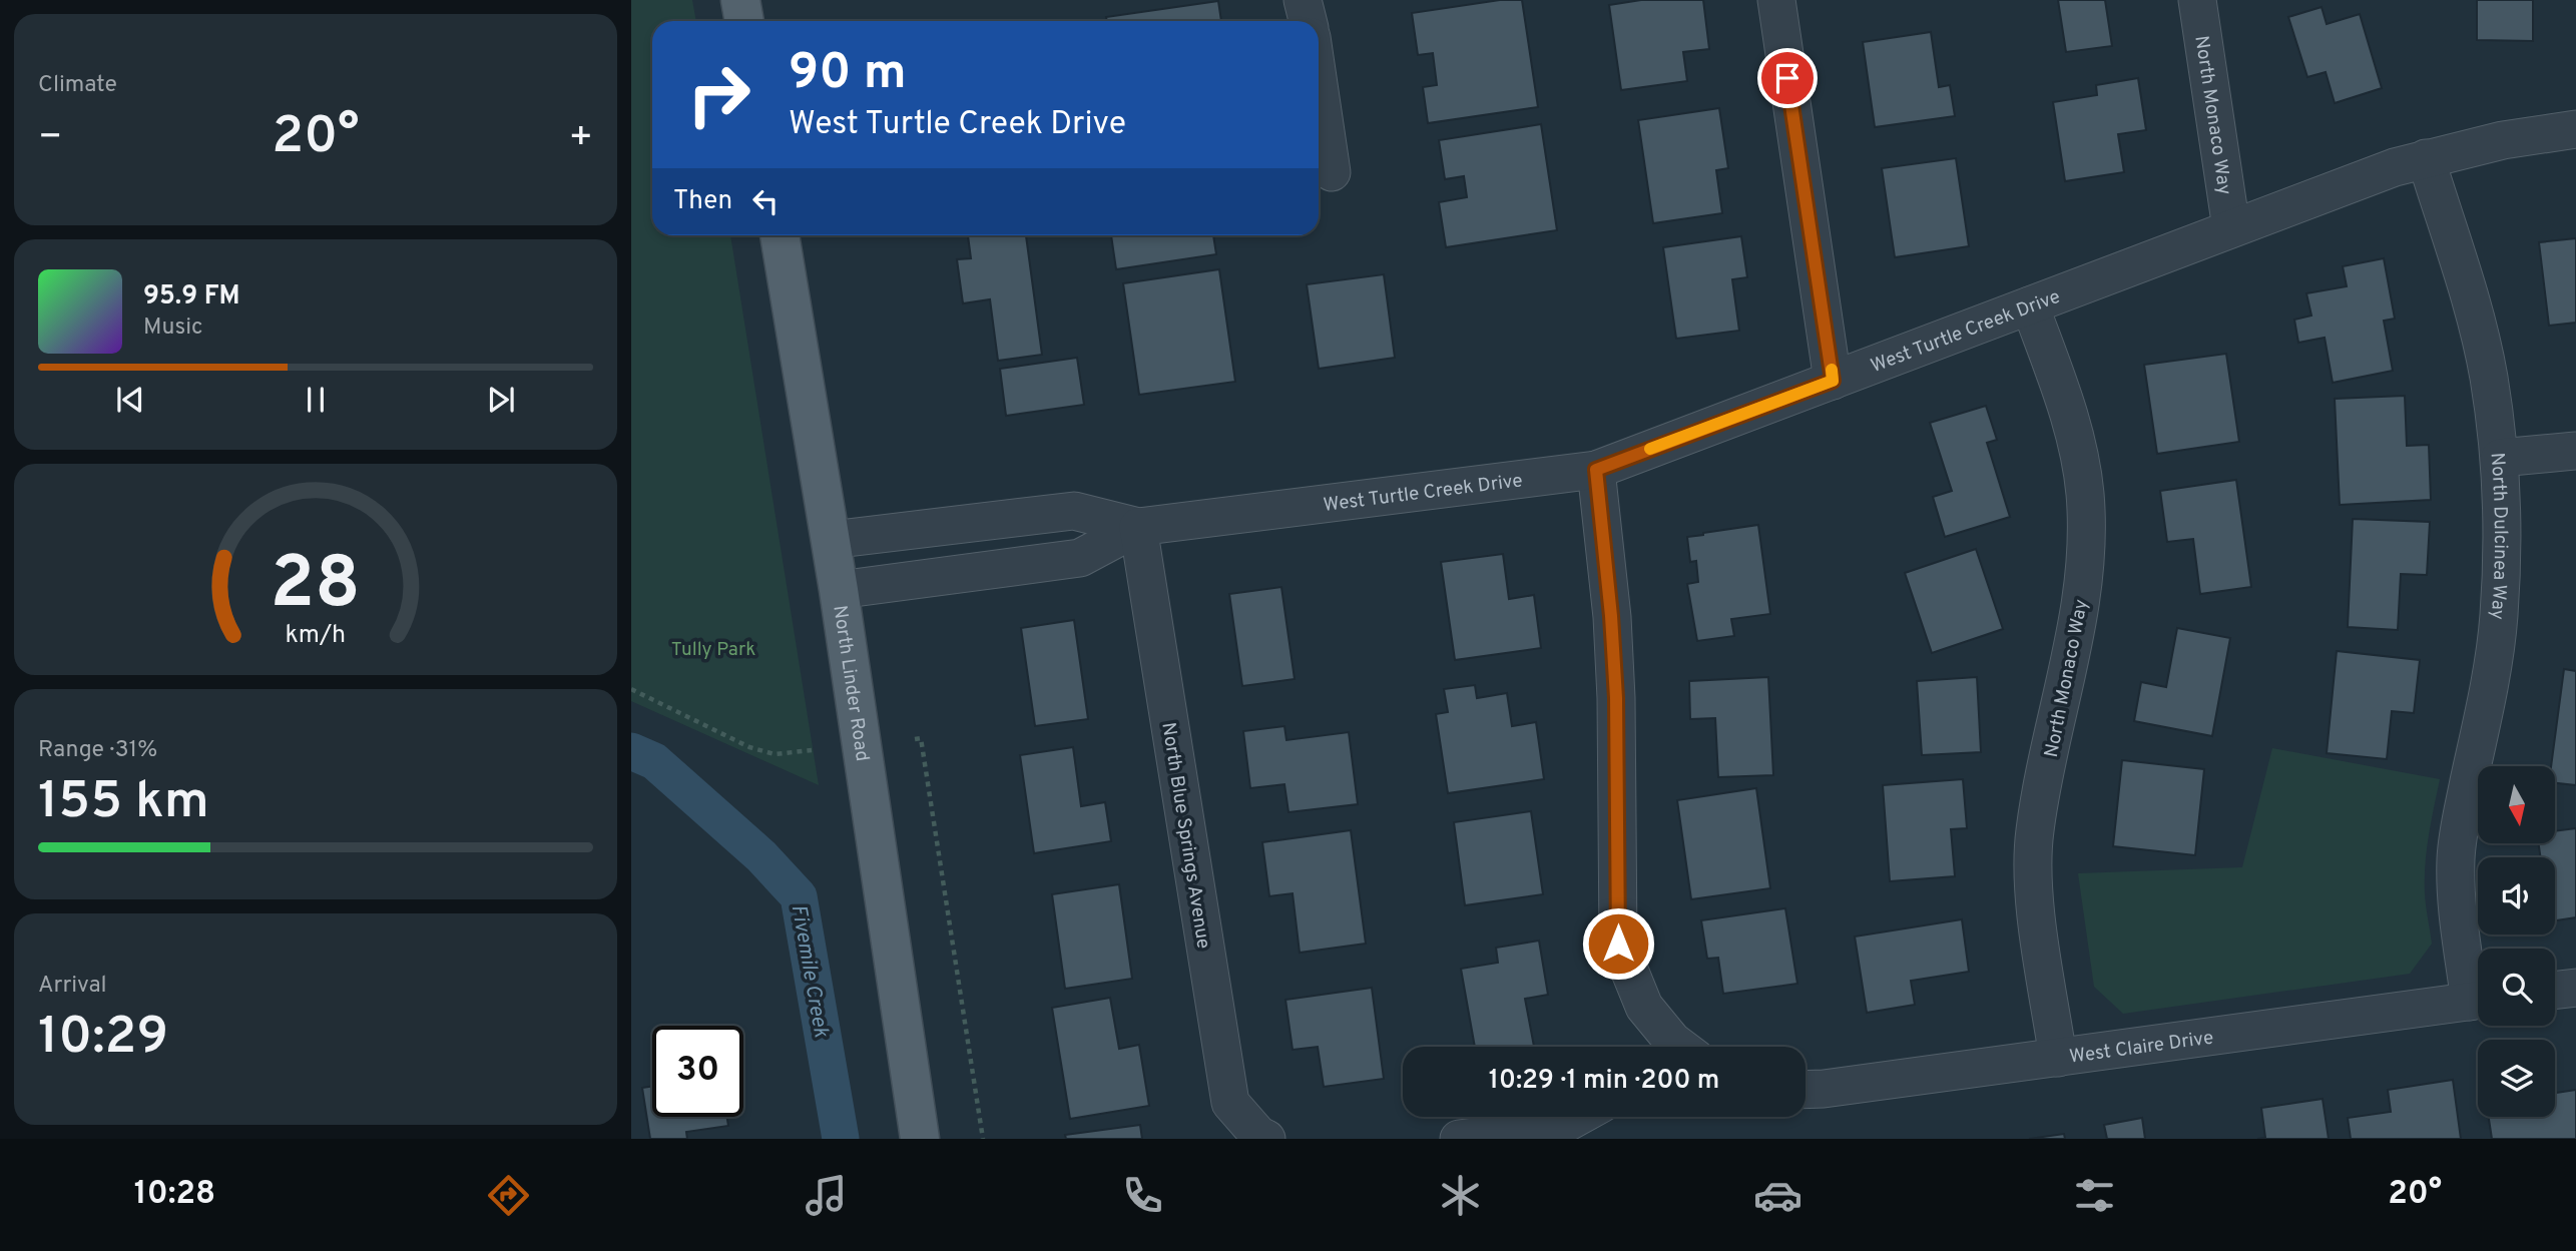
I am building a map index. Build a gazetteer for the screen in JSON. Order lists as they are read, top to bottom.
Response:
{
  "streets": {
    "main road": ["North Linder Road"],
    "street": [
      "North Monaco Way",
      "West Turtle Creek Drive",
      "North Dulcinea Way",
      "North Blue Springs Avenue",
      "West Claire Drive"
    ]
  },
  "crossings": [
    ["North Monaco Way", "West Turtle Creek Drive"],
    ["North Monaco Way", "West Claire Drive"],
    ["West Turtle Creek Drive", "North Dulcinea Way"],
    ["West Turtle Creek Drive", "North Linder Road"],
    ["West Turtle Creek Drive", "North Blue Springs Avenue"]
  ],
  "water": ["Fivemile Creek"],
  "parks": ["Tully Park"],
  "north": "bottom",
  "page": {
    "tile": [
      "Climate",
      ["Range · 31%", "155 km"],
      ["Arrival", "10:29"]
    ],
    "turn": ["90 m", "West Turtle Creek Drive"],
    "heat": ["−", "20°", "+"],
    "then": "Then",
    "song": ["95.9 FM", "Music"],
    "limit": "30",
    "trip": "10:29 · 1 min · 200 m",
    "tabs": ["10:28", "20°"],
    "gauge": ["28", "km/h"]
  }
}
